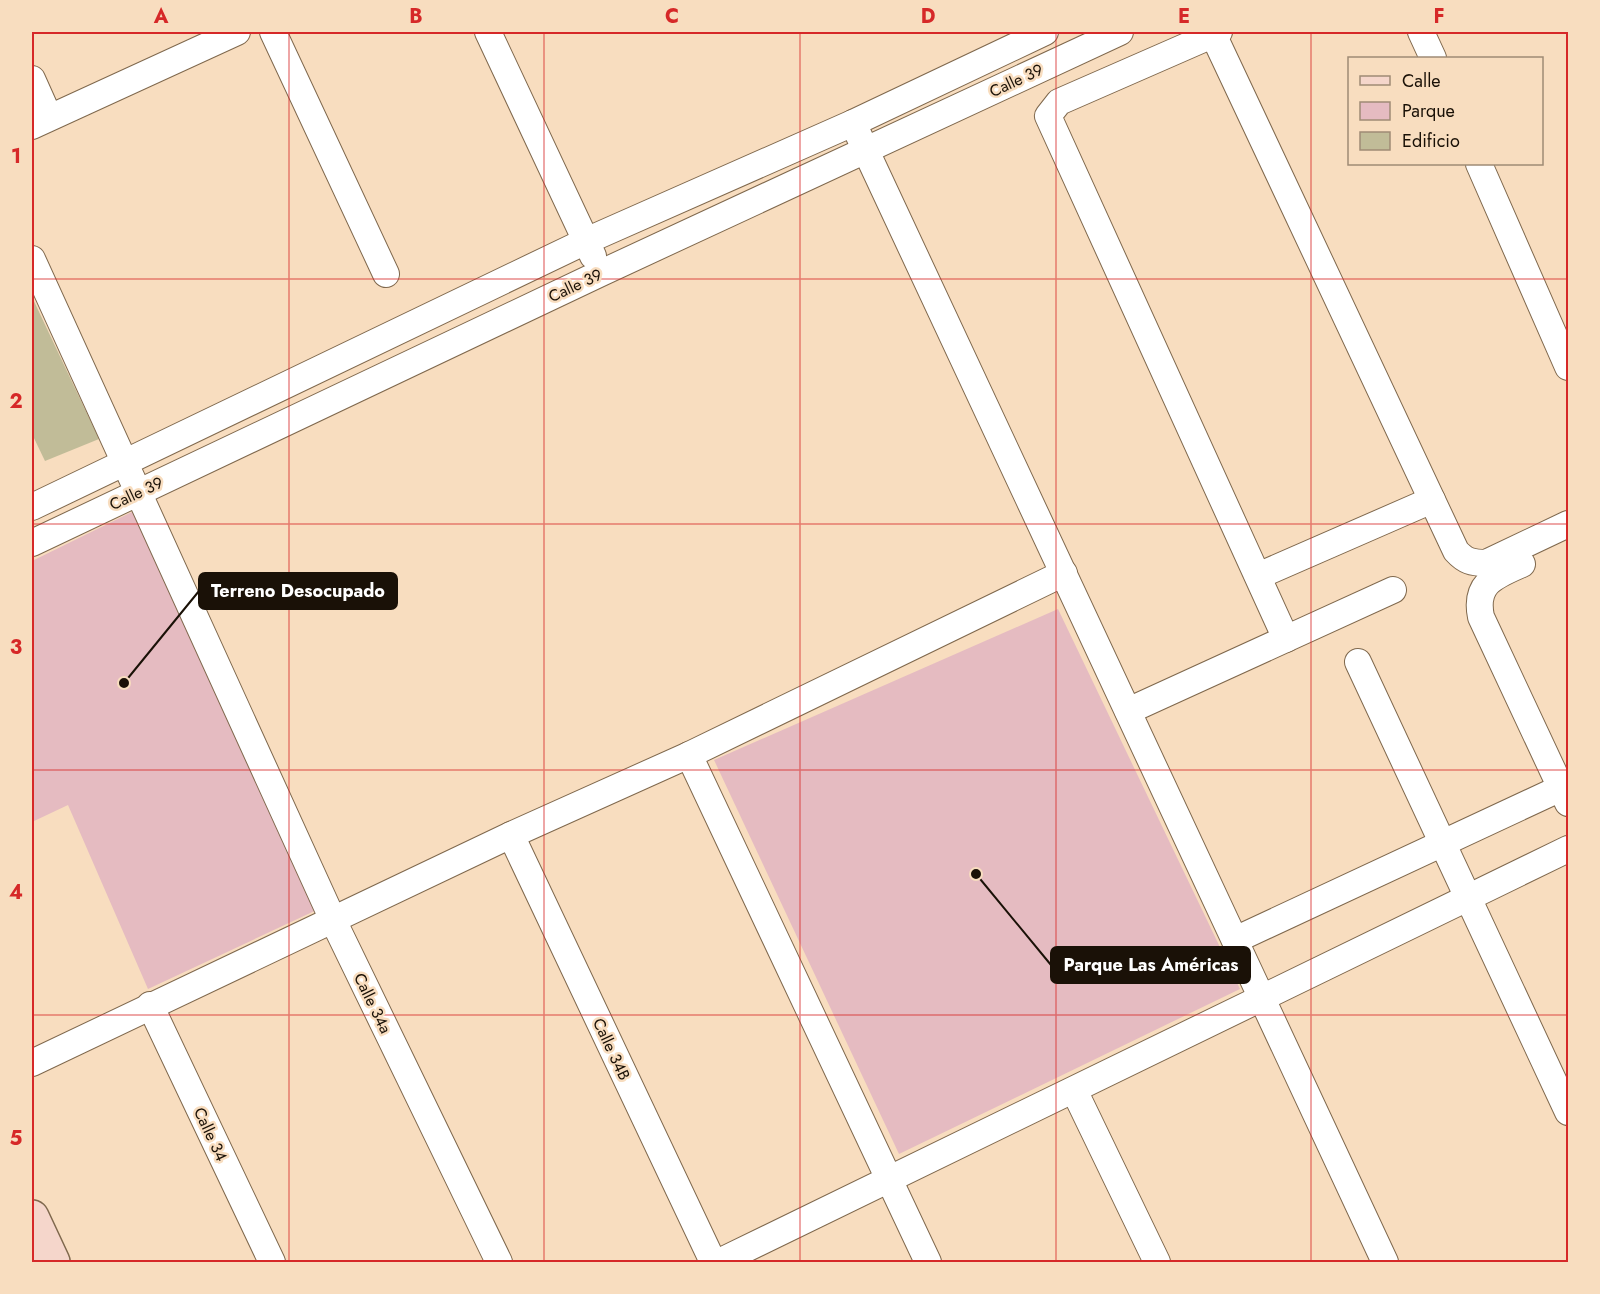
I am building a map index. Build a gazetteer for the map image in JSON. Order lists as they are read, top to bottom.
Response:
{
  "streets": {
    "street": [
      "Calle 39",
      "Calle 34a",
      "Calle 34B",
      "Calle 34"
    ]
  },
  "crossings": [
    ["Calle 39", "Calle 34a"]
  ],
  "places": ["Terreno Desocupado", "Parque Las Américas"],
  "legend": ["Calle", "Parque", "Edificio"],
  "grid": {
    "columns": [
      "A",
      "B",
      "C",
      "D",
      "E",
      "F"
    ],
    "rows": [
      "1",
      "2",
      "3",
      "4",
      "5"
    ]
  }
}
